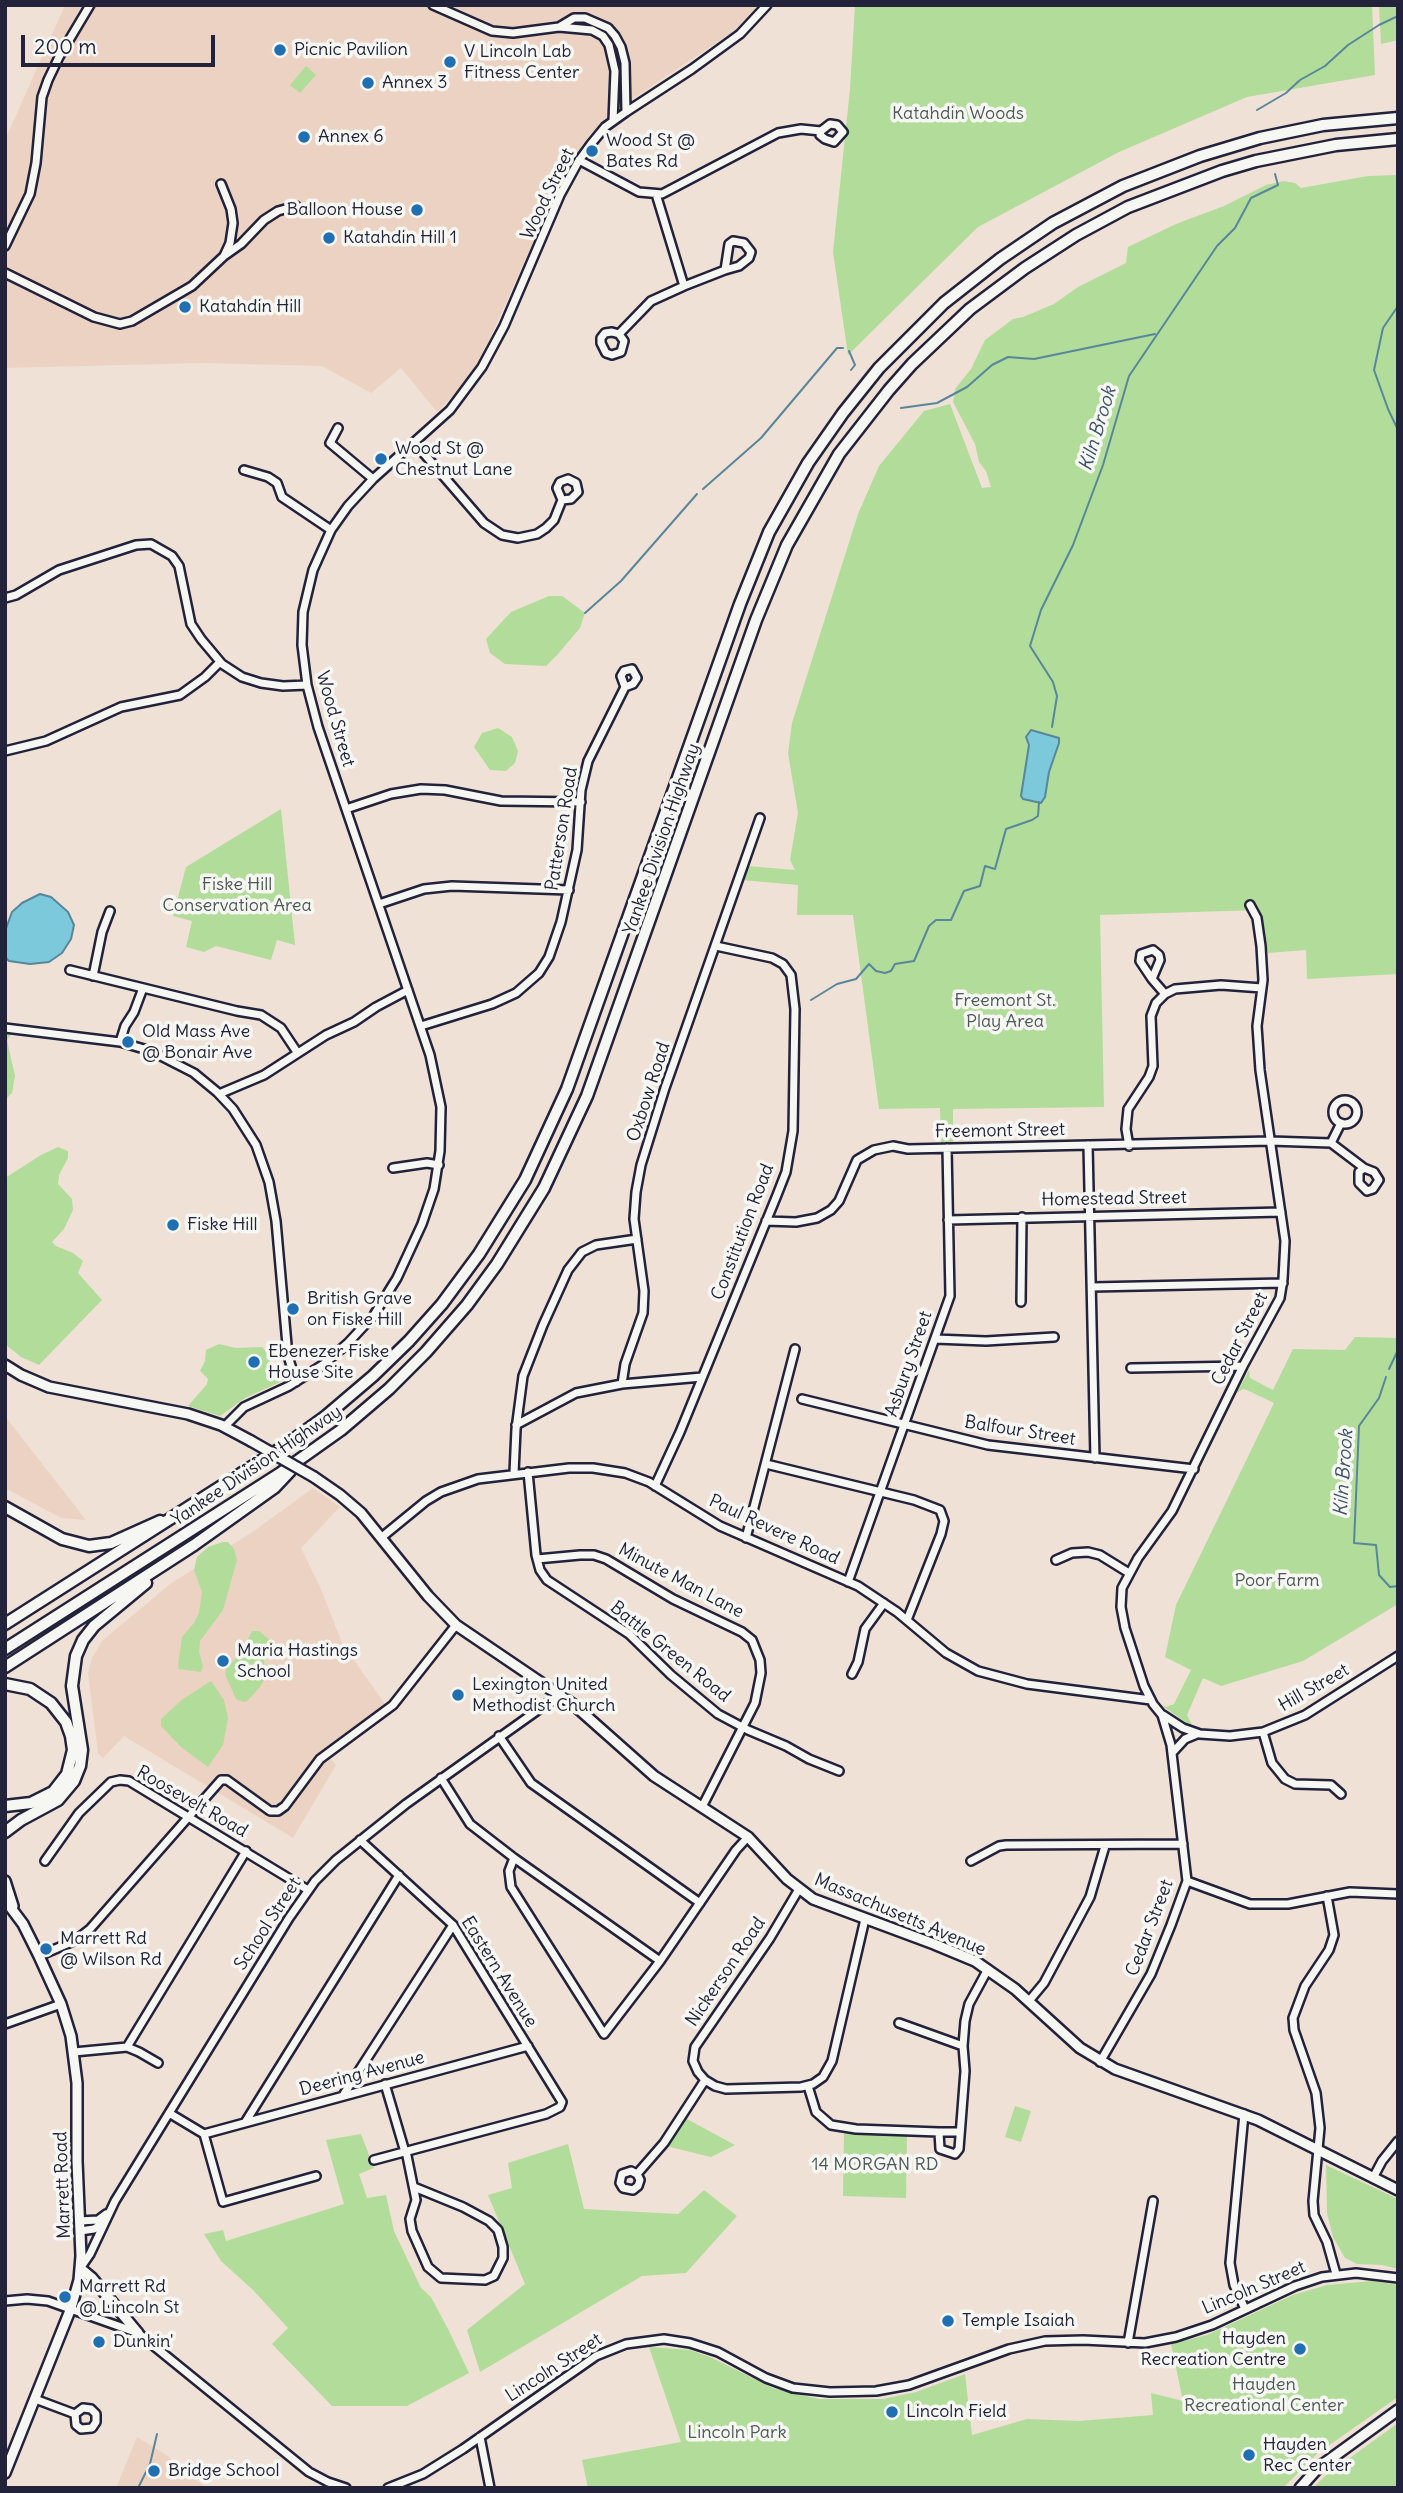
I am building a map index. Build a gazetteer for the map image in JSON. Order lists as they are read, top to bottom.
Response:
{
  "streets": {
    "highway": ["Yankee Division Highway"],
    "main road": ["Massachusetts Avenue", "Marrett Road"],
    "street": [
      "Wood Street",
      "Patterson Road",
      "Oxbow Road",
      "Freemont Street",
      "Homestead Street",
      "Constitution Road",
      "Cedar Street",
      "Asbury Street",
      "Balfour Street",
      "Paul Revere Road",
      "Minute Man Lane",
      "Battle Green Road",
      "Hill Street",
      "Roosevelt Road",
      "School Street",
      "Eastern Avenue",
      "Nickerson Road",
      "Deering Avenue",
      "Lincoln Street"
    ]
  },
  "crossings": [
    ["Wood Street", "Patterson Road"],
    ["Wood Street", "Massachusetts Avenue"],
    ["Oxbow Road", "Constitution Road"],
    ["Freemont Street", "Constitution Road"],
    ["Freemont Street", "Cedar Street"],
    ["Freemont Street", "Asbury Street"],
    ["Homestead Street", "Cedar Street"],
    ["Homestead Street", "Asbury Street"],
    ["Constitution Road", "Paul Revere Road"],
    ["Cedar Street", "Balfour Street"],
    ["Cedar Street", "Paul Revere Road"],
    ["Cedar Street", "Hill Street"],
    ["Cedar Street", "Massachusetts Avenue"],
    ["Asbury Street", "Balfour Street"],
    ["Asbury Street", "Paul Revere Road"],
    ["Paul Revere Road", "Battle Green Road"],
    ["Paul Revere Road", "Massachusetts Avenue"],
    ["Minute Man Lane", "Battle Green Road"],
    ["Minute Man Lane", "Massachusetts Avenue"],
    ["Roosevelt Road", "School Street"],
    ["Massachusetts Avenue", "School Street"],
    ["Massachusetts Avenue", "Nickerson Road"],
    ["School Street", "Eastern Avenue"],
    ["School Street", "Marrett Road"],
    ["Eastern Avenue", "Deering Avenue"]
  ],
  "water": ["Kiln Brook"],
  "parks": [
    "Katahdin Woods",
    "Fiske Hill Conservation Area",
    "Freemont St. Play Area",
    "Poor Farm",
    "14 MORGAN RD",
    "Hayden Recreational Center",
    "Lincoln Park"
  ],
  "places": [
    "Picnic Pavilion",
    "V Lincoln Lab Fitness Center",
    "Annex 3",
    "Annex 6",
    "Wood St @ Bates Rd",
    "Balloon House",
    "Katahdin Hill 1",
    "Katahdin Hill",
    "Wood St @ Chestnut Lane",
    "Old Mass Ave @ Bonair Ave",
    "Fiske Hill",
    "British Grave on Fiske Hill",
    "Ebenezer Fiske House Site",
    "Maria Hastings School",
    "Lexington United Methodist Church",
    "Marrett Rd @ Wilson Rd",
    "Marrett Rd @ Lincoln St",
    "Temple Isaiah",
    "Dunkin'",
    "Hayden Recreation Centre",
    "Lincoln Field",
    "Hayden Rec Center",
    "Bridge School"
  ],
  "scale_bar": "200 m"
}
